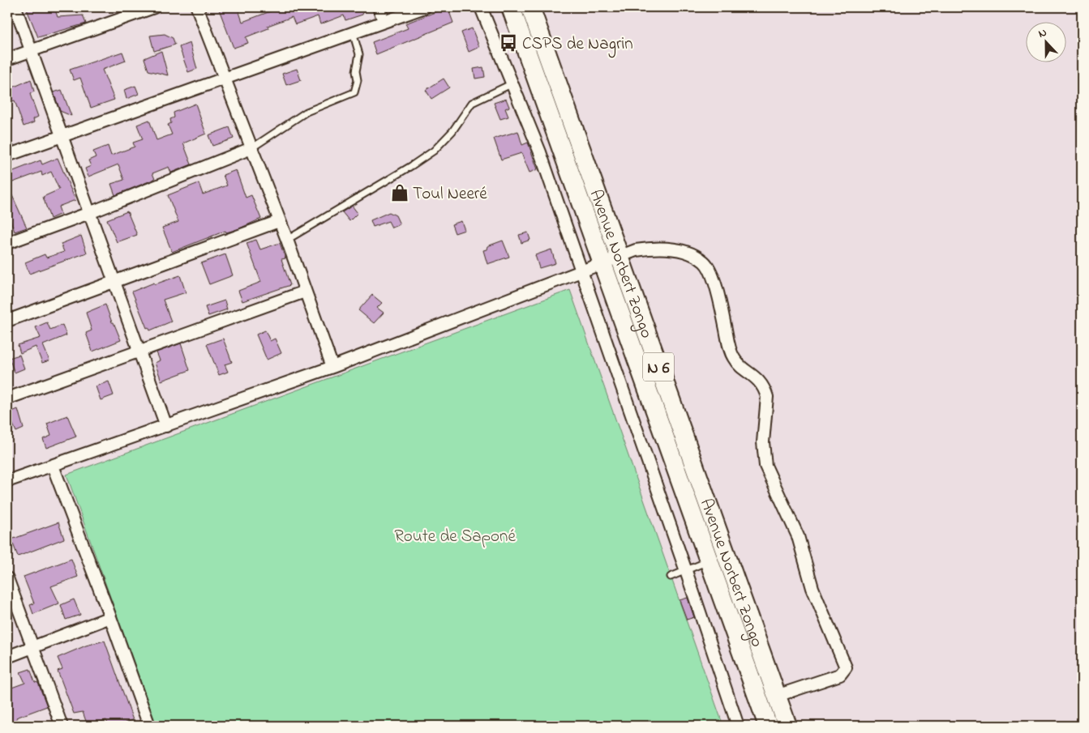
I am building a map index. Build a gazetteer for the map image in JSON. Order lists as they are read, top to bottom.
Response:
{
  "streets": {
    "main road": ["Avenue Norbert Zongo", "N 6"]
  },
  "parks": ["Route de Saponé"],
  "places": {
    "bus stop": ["CSPS de Nagrin"],
    "shop": ["Toul Neeré"]
  },
  "north": "top"
}
